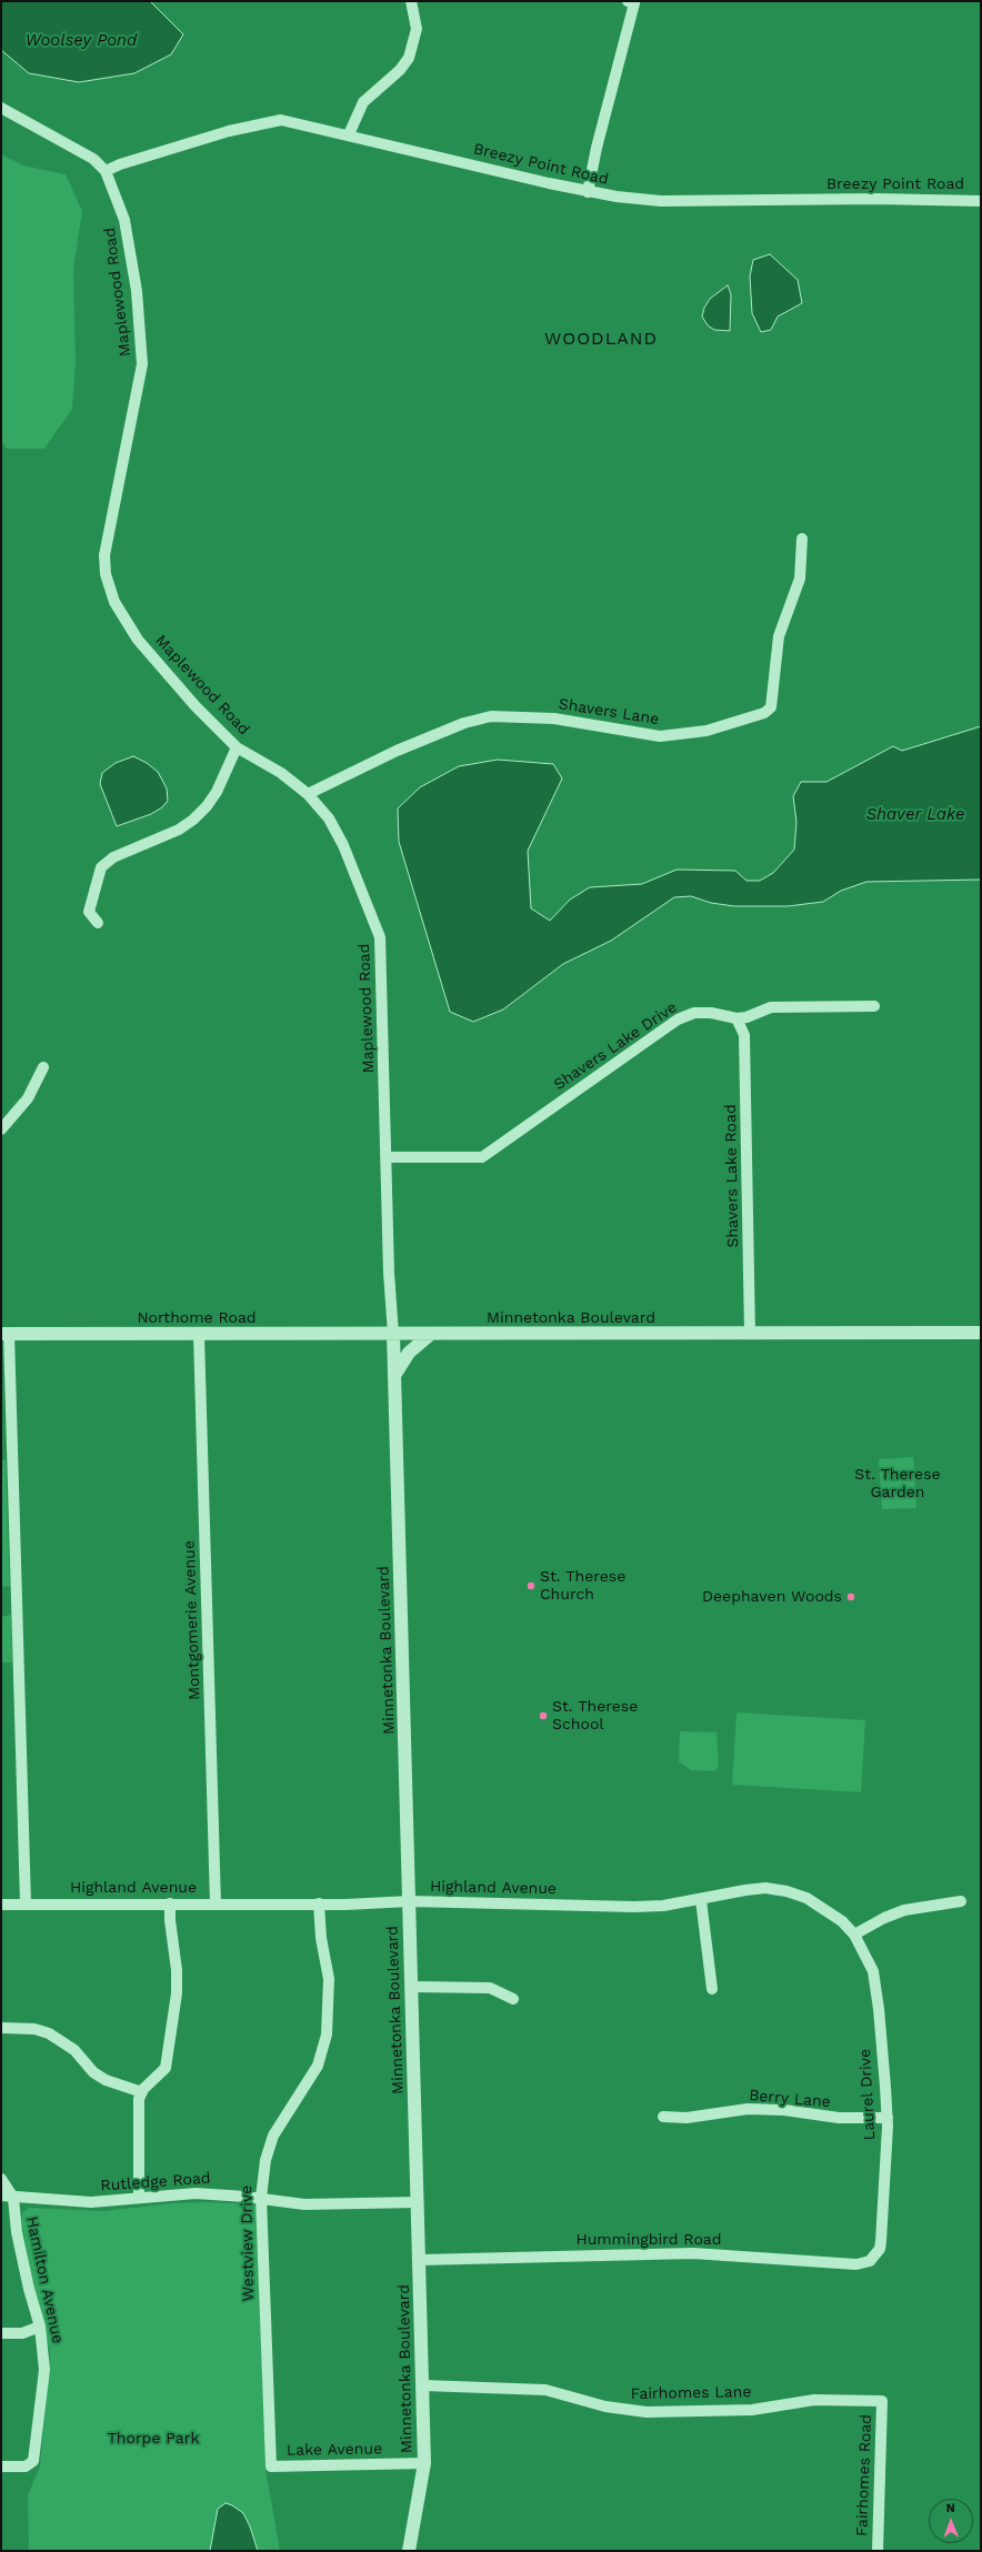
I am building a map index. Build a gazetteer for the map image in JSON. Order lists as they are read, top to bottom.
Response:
{
  "streets": {
    "street": [
      "Breezy Point Road",
      "Maplewood Road",
      "Shavers Lane",
      "Shavers Lake Drive",
      "Shavers Lake Road",
      "Northome Road",
      "Minnetonka Boulevard",
      "Montgomerie Avenue",
      "Highland Avenue",
      "Laurel Drive",
      "Berry Lane",
      "Rutledge Road",
      "Hummingbird Road",
      "Westview Drive",
      "Hamilton Avenue",
      "Fairhomes Lane",
      "Lake Avenue",
      "Fairhomes Road"
    ]
  },
  "crossings": [
    ["Breezy Point Road", "Maplewood Road"],
    ["Maplewood Road", "Shavers Lane"],
    ["Maplewood Road", "Shavers Lake Drive"],
    ["Maplewood Road", "Northome Road"],
    ["Maplewood Road", "Minnetonka Boulevard"],
    ["Shavers Lake Drive", "Shavers Lake Road"],
    ["Shavers Lake Road", "Minnetonka Boulevard"],
    ["Northome Road", "Minnetonka Boulevard"],
    ["Northome Road", "Montgomerie Avenue"],
    ["Minnetonka Boulevard", "Highland Avenue"],
    ["Minnetonka Boulevard", "Rutledge Road"],
    ["Minnetonka Boulevard", "Hummingbird Road"],
    ["Minnetonka Boulevard", "Fairhomes Lane"],
    ["Minnetonka Boulevard", "Lake Avenue"],
    ["Montgomerie Avenue", "Highland Avenue"],
    ["Highland Avenue", "Laurel Drive"],
    ["Highland Avenue", "Westview Drive"],
    ["Laurel Drive", "Berry Lane"],
    ["Laurel Drive", "Hummingbird Road"],
    ["Rutledge Road", "Westview Drive"],
    ["Rutledge Road", "Hamilton Avenue"],
    ["Westview Drive", "Lake Avenue"],
    ["Fairhomes Lane", "Fairhomes Road"]
  ],
  "districts": ["WOODLAND"],
  "water": ["Woolsey Pond", "Shaver Lake"],
  "parks": ["St. Therese Garden", "Thorpe Park"],
  "places": ["St. Therese Church", "Deephaven Woods", "St. Therese School"],
  "north": "top"
}
